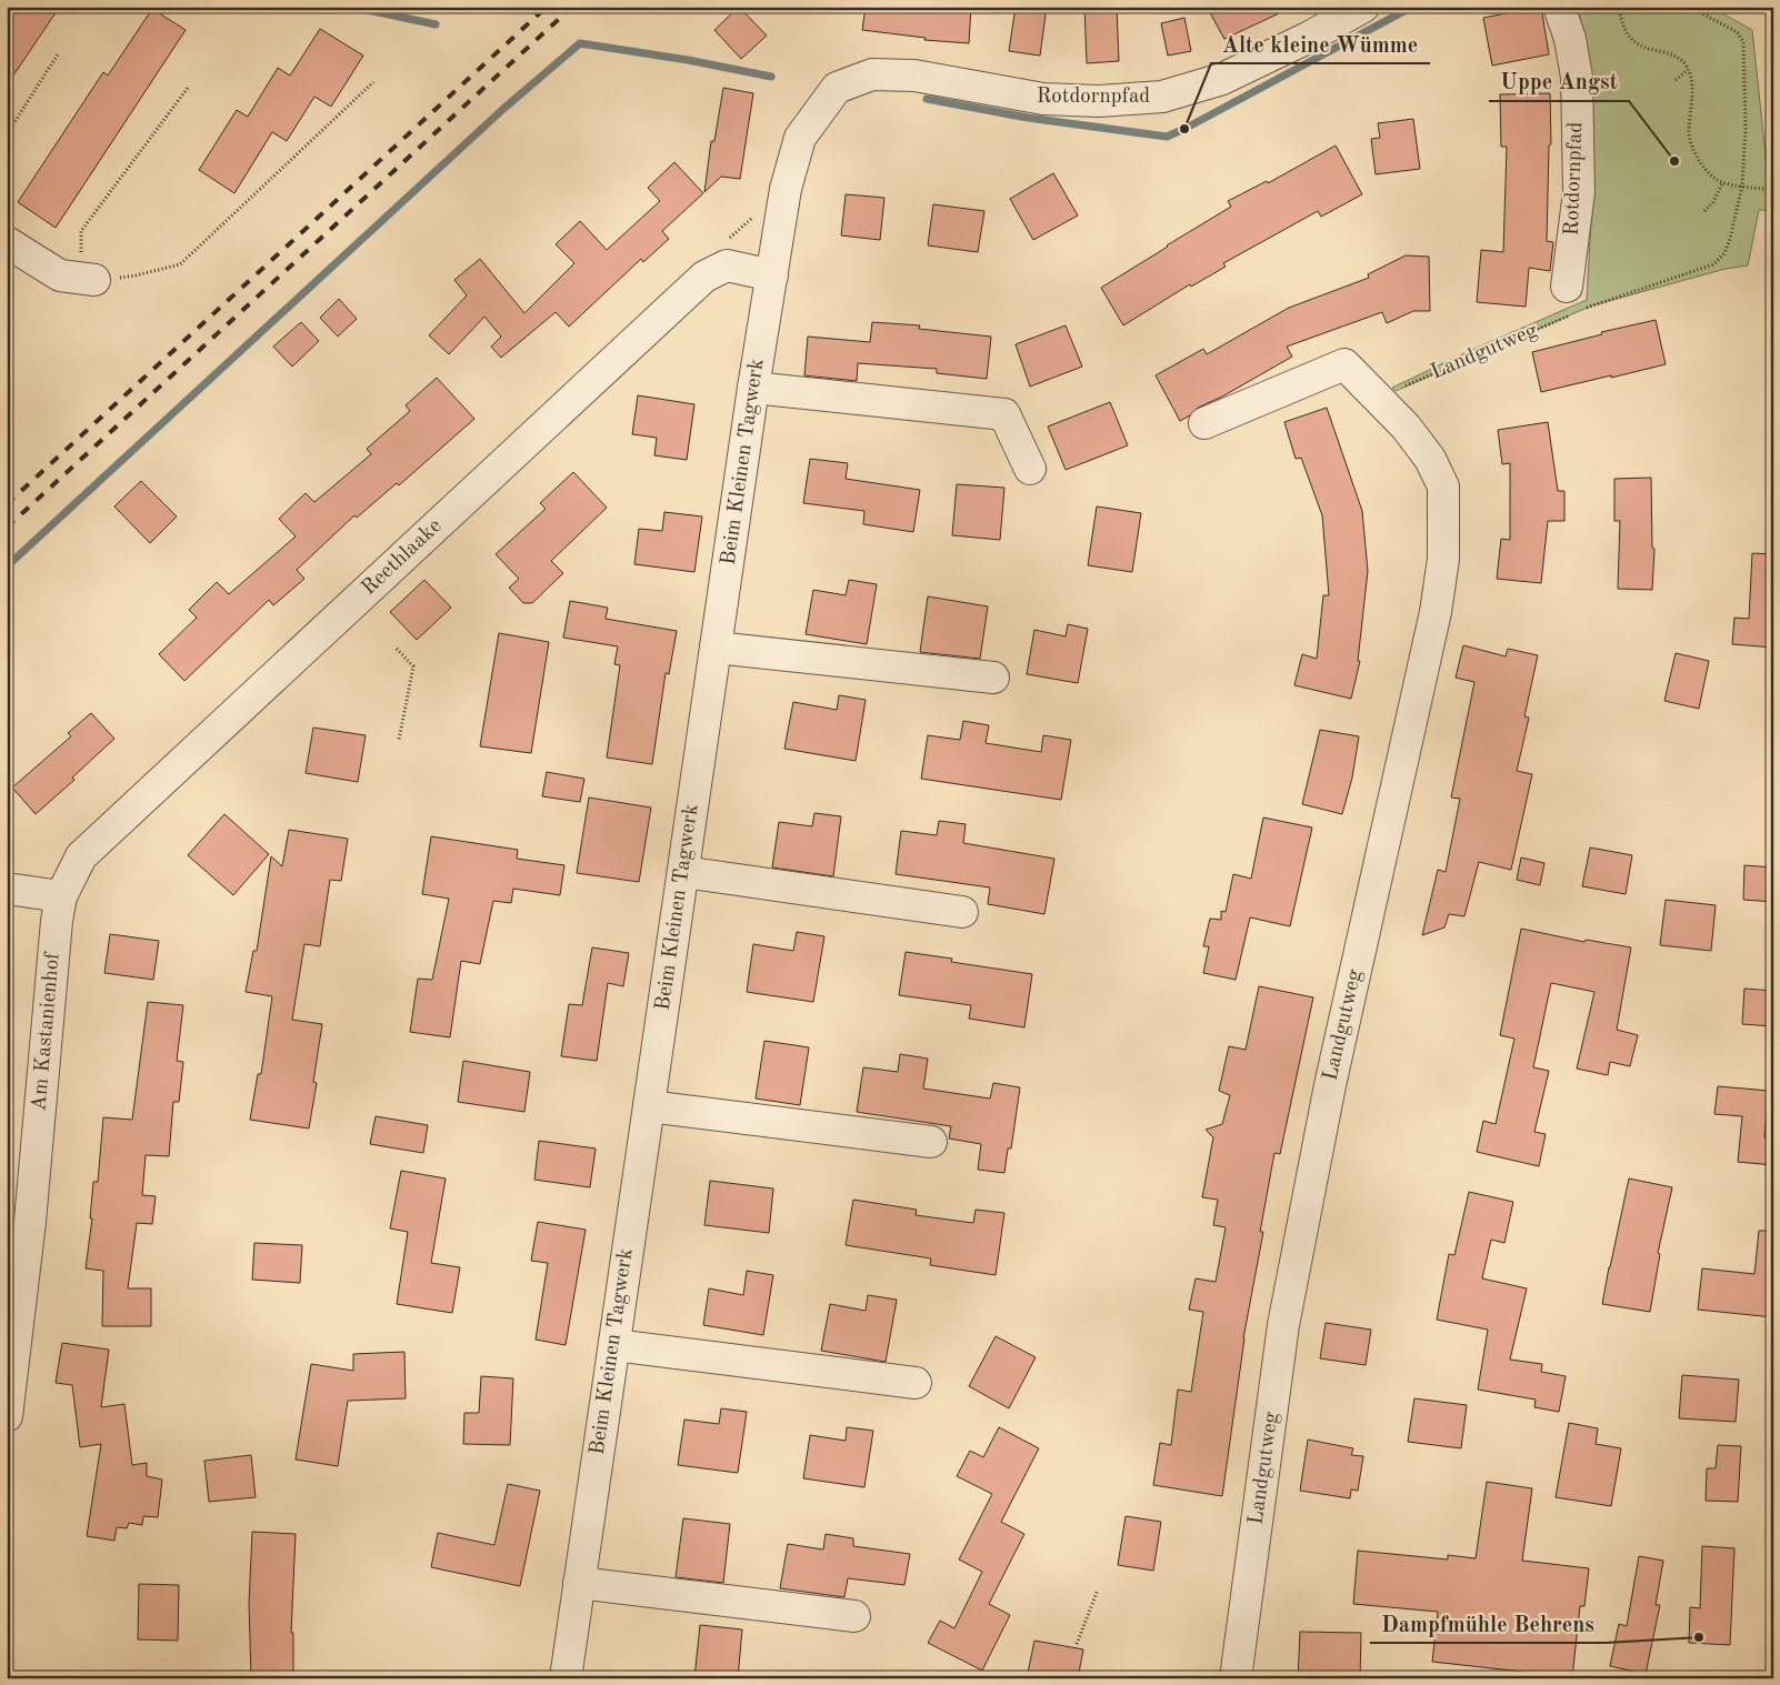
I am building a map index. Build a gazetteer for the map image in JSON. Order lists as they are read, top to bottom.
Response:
{
  "streets": {
    "street": [
      "Rotdornpfad",
      "Landgutweg",
      "Beim Kleinen Tagwerk",
      "Reethlaake",
      "Am Kastanienhof"
    ]
  },
  "crossings": [
    ["Rotdornpfad", "Landgutweg"],
    ["Rotdornpfad", "Beim Kleinen Tagwerk"],
    ["Beim Kleinen Tagwerk", "Reethlaake"],
    ["Reethlaake", "Am Kastanienhof"]
  ],
  "places": ["Alte kleine Wümme", "Uppe Angst", "Dampfmühle Behrens"]
}
